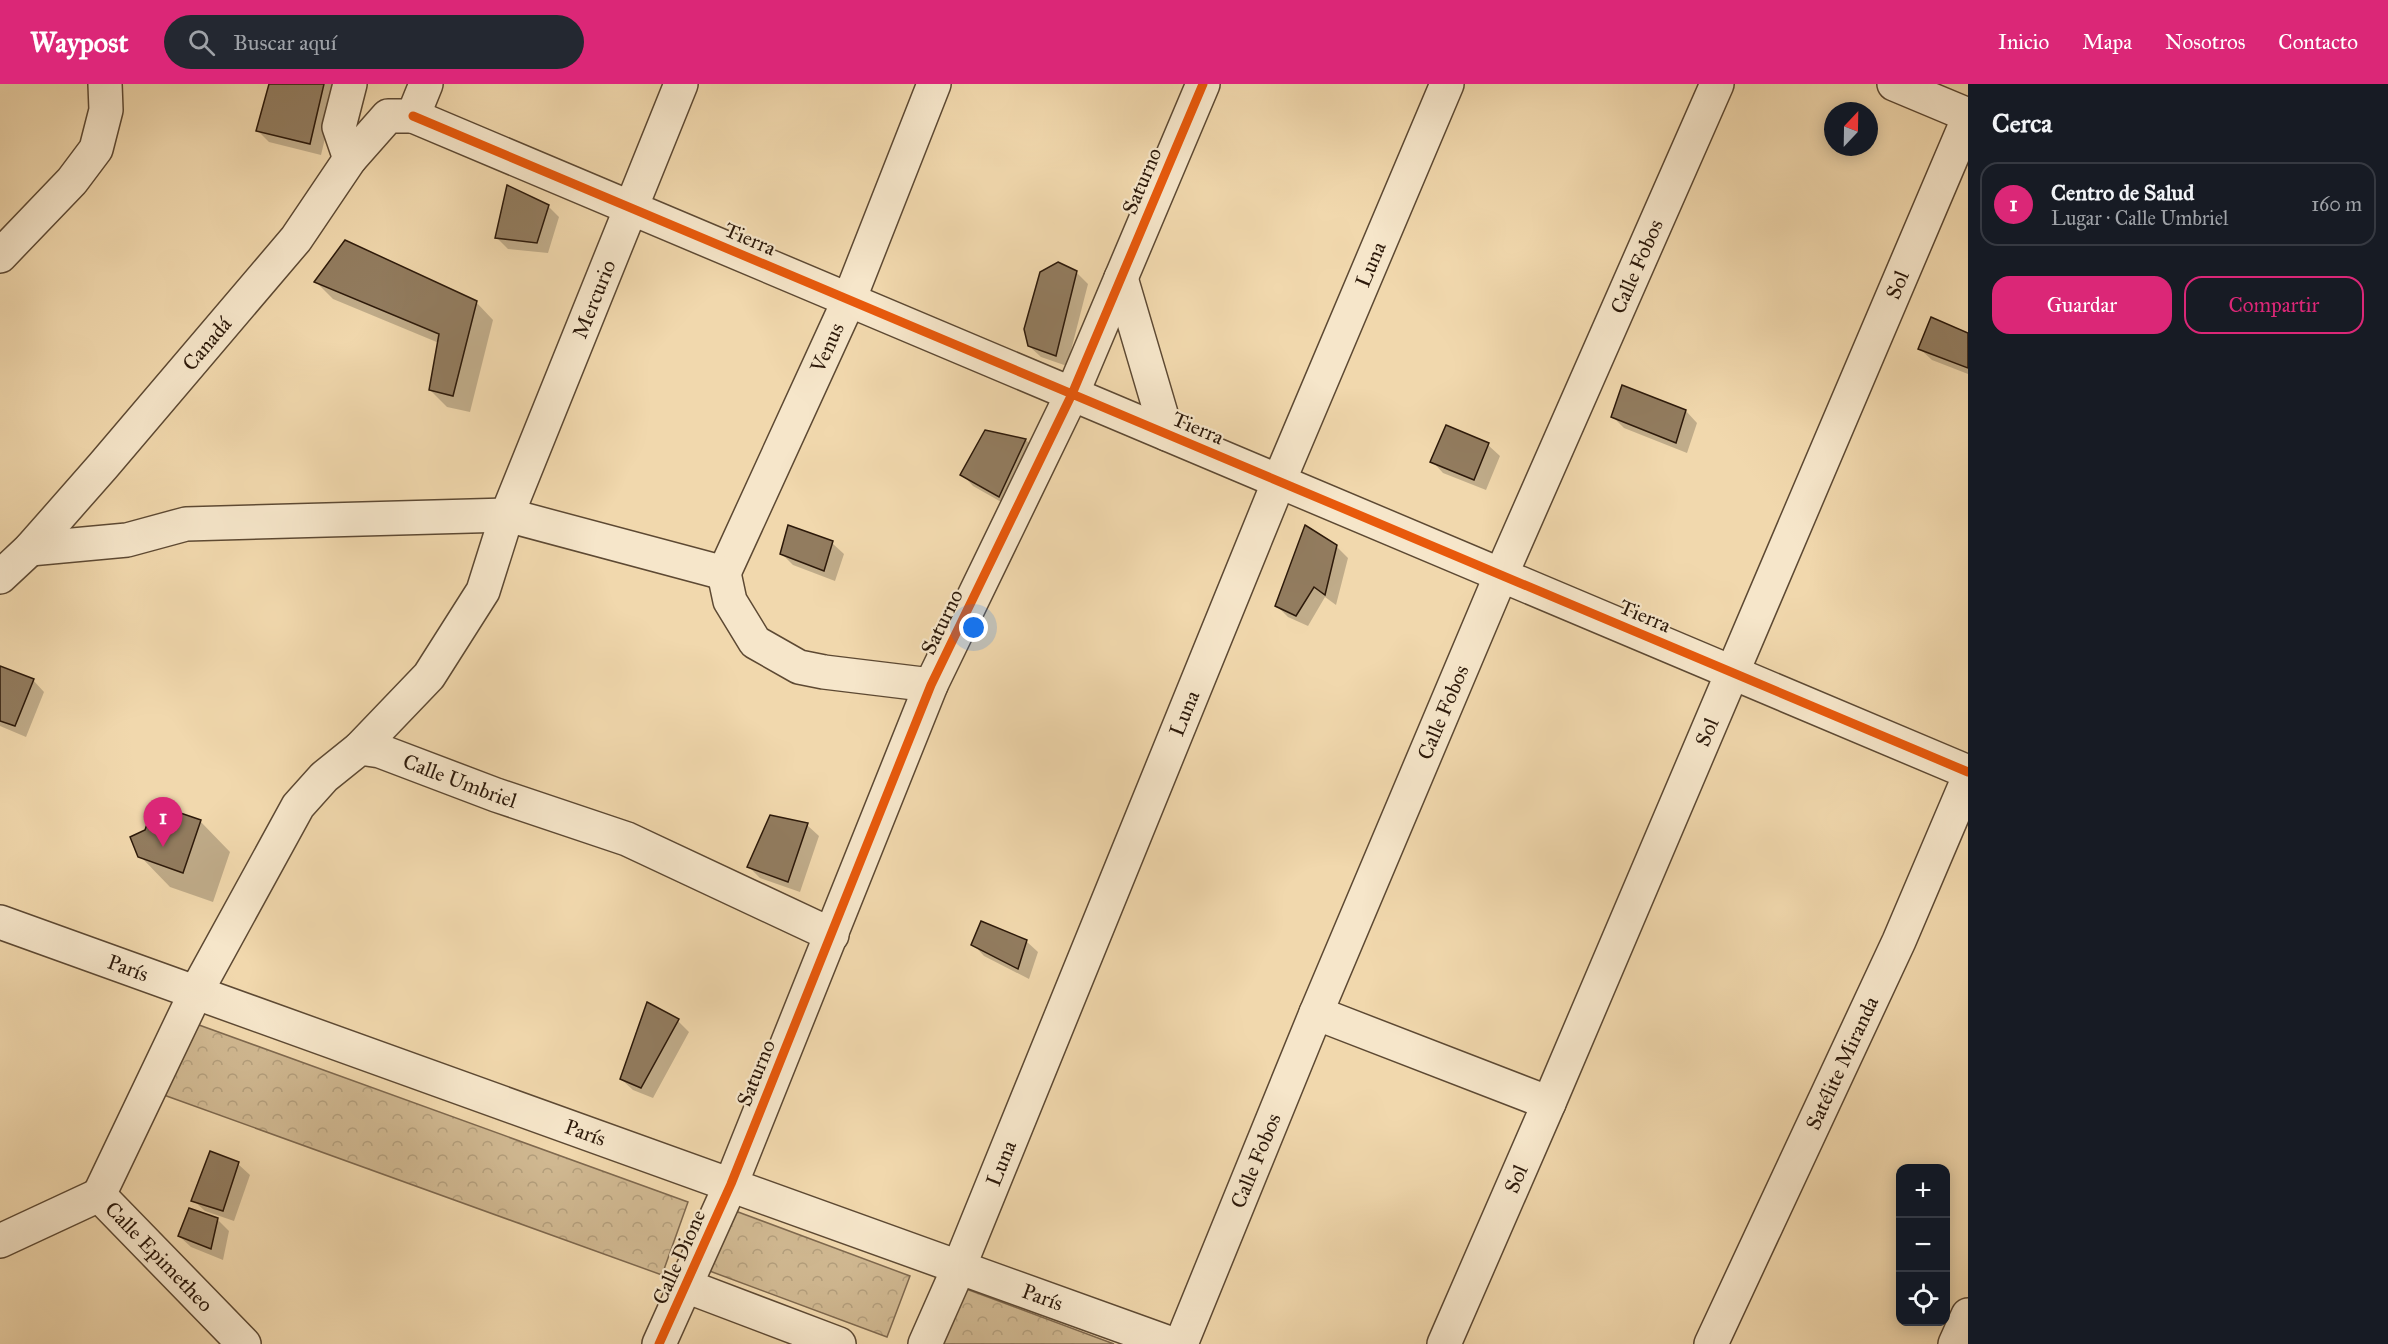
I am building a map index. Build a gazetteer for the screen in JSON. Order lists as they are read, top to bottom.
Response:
{
  "streets": {
    "street": [
      "Saturno",
      "Tierra",
      "Luna",
      "Calle Fobos",
      "Sol",
      "Mercurio",
      "Canadá",
      "Venus",
      "Calle Umbriel",
      "París",
      "Satélite Miranda",
      "Calle Epimetheo",
      "Calle Dione"
    ]
  },
  "crossings": [
    ["Saturno", "Tierra"],
    ["Saturno", "Calle Umbriel"],
    ["Saturno", "París"],
    ["Saturno", "Calle Dione"],
    ["Tierra", "Luna"],
    ["Tierra", "Calle Fobos"],
    ["Tierra", "Sol"],
    ["Tierra", "Mercurio"],
    ["Tierra", "Canadá"],
    ["Tierra", "Venus"],
    ["Luna", "París"],
    ["Mercurio", "Calle Umbriel"],
    ["París", "Calle Dione"]
  ],
  "north": "top",
  "page": {
    "header": "Waypost",
    "search": "Buscar aquí",
    "nav": [
      "Inicio",
      "Mapa",
      "Nosotros",
      "Contacto"
    ],
    "heading": "Cerca",
    "list": [
      {
        "mark": "1",
        "name": "Centro de Salud",
        "note": "Lugar · Calle Umbriel",
        "value": "160 m"
      }
    ],
    "buttons": ["Guardar", "Compartir"],
    "pins": "1",
    "map_buttons": ["+", "−"]
  }
}
